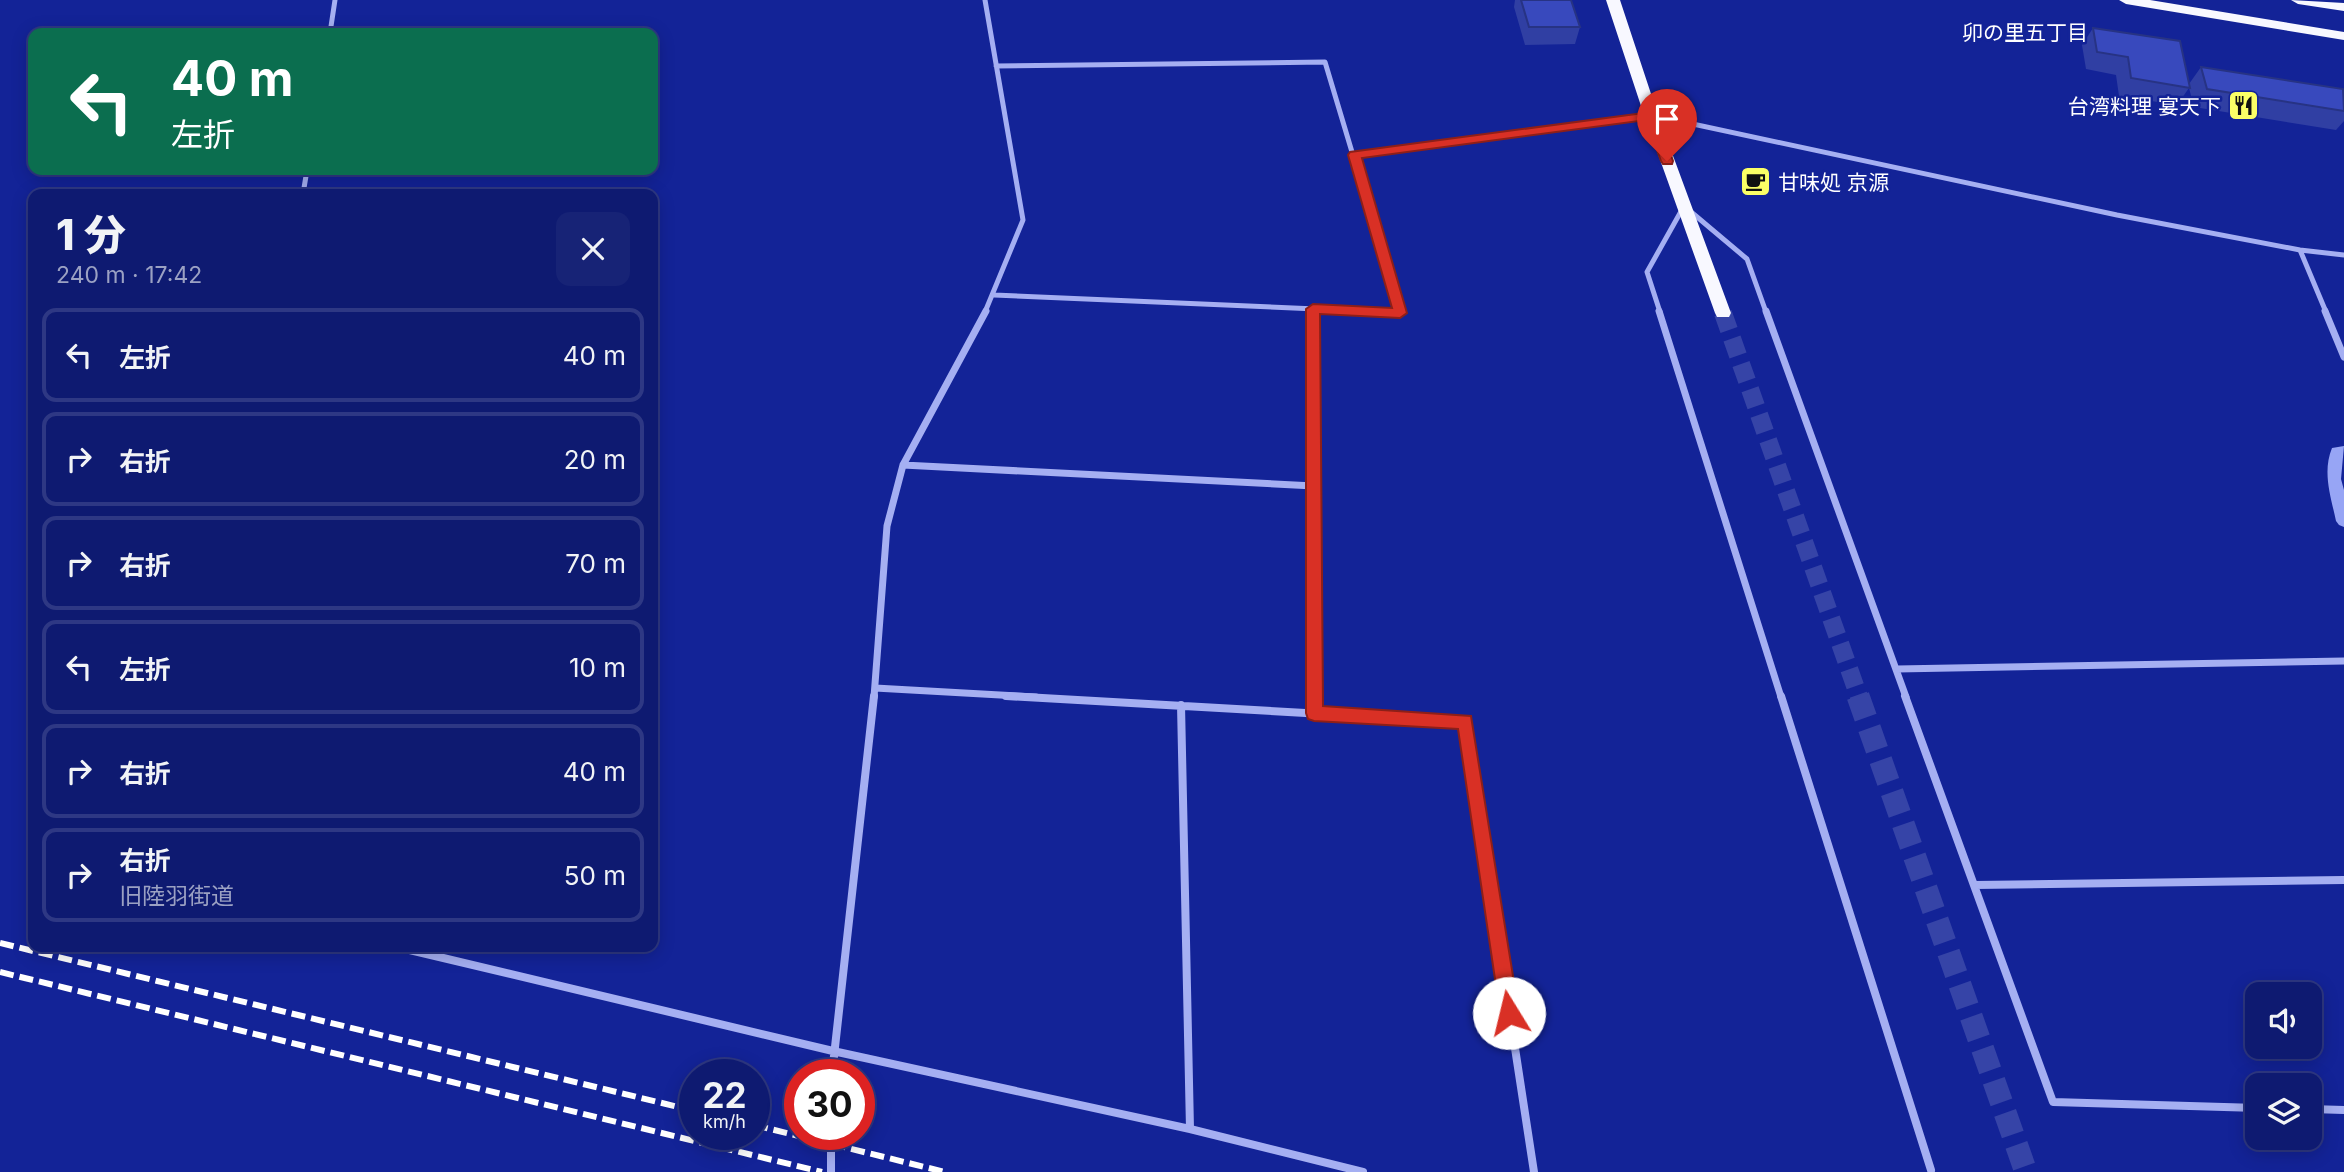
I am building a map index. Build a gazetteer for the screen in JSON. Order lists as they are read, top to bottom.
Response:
{
  "districts": ["卯の里五丁目"],
  "places": {
    "restaurant": ["台湾料理 宴天下"],
    "cafe": ["甘味処 京源"]
  },
  "page": {
    "turn": ["40 m", "左折"],
    "heading": ["1 分", "240 m · 17:42"],
    "list": [
      {
        "name": "左折",
        "value": "40 m"
      },
      {
        "name": "右折",
        "value": "20 m"
      },
      {
        "name": "右折",
        "value": "70 m"
      },
      {
        "name": "左折",
        "value": "10 m"
      },
      {
        "name": "右折",
        "value": "40 m"
      },
      {
        "name": "右折",
        "note": "旧陸羽街道",
        "value": "50 m"
      }
    ],
    "speed": "22 km/h",
    "limit": "30"
  }
}
